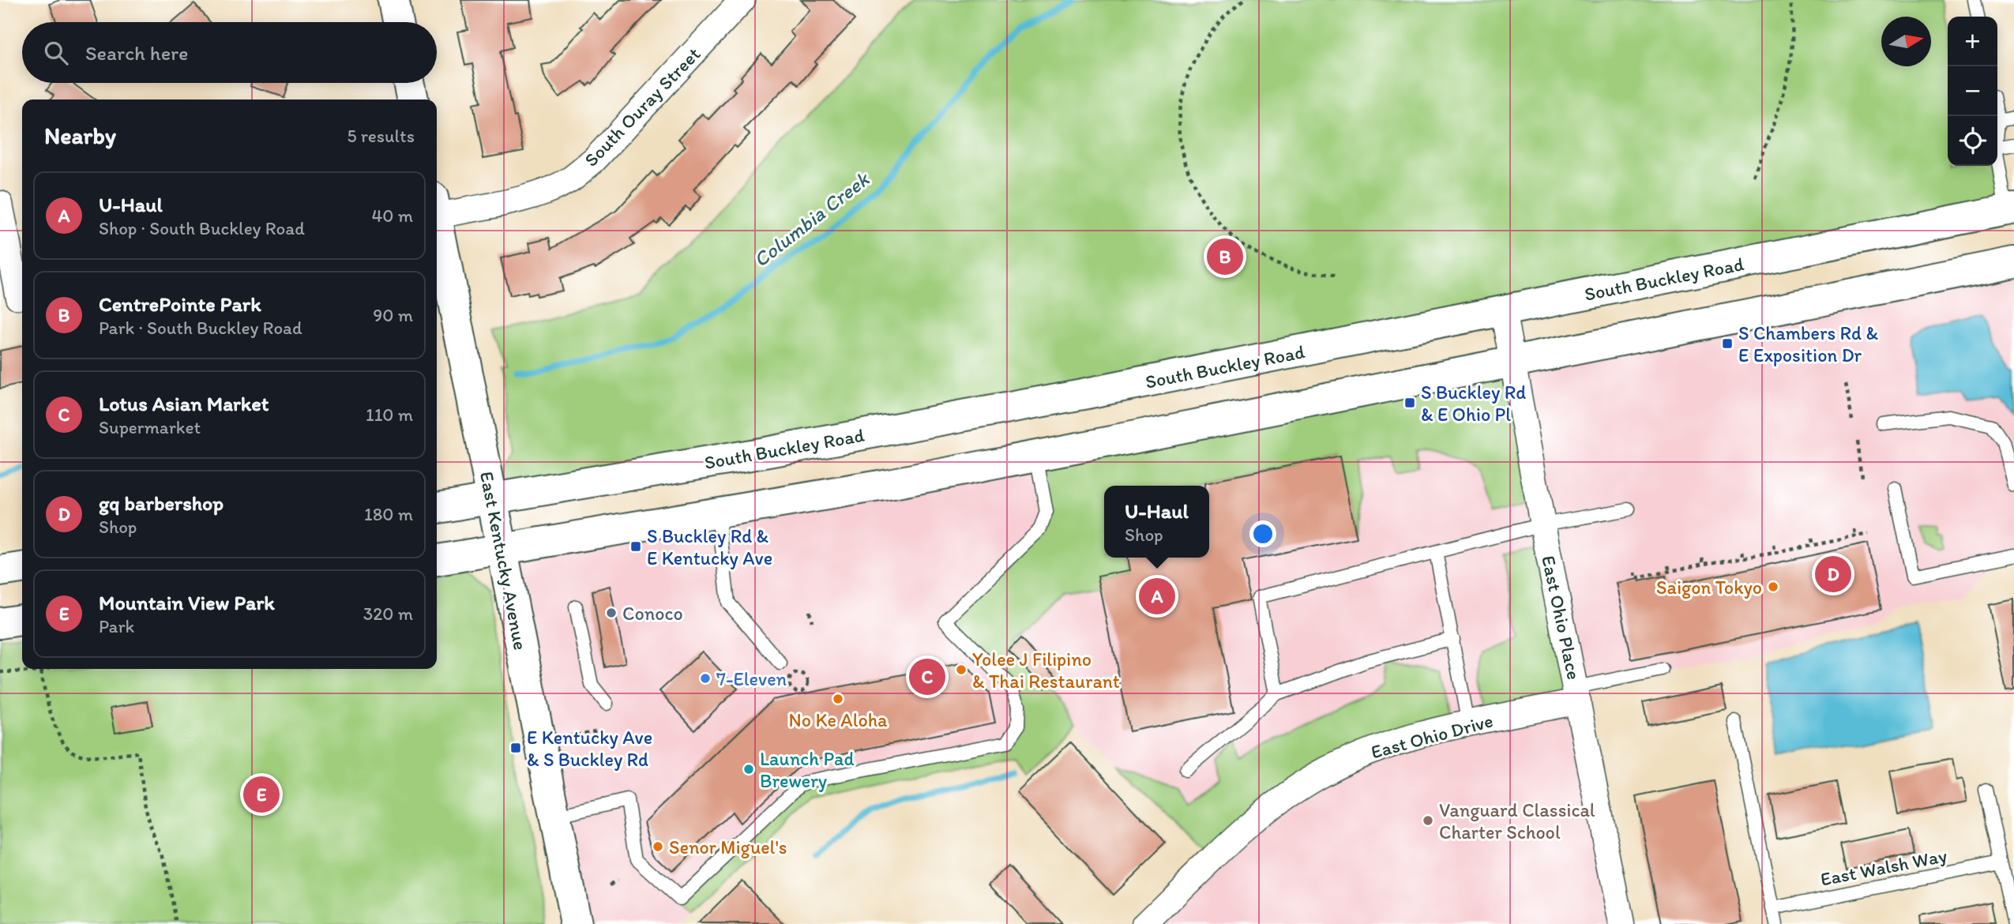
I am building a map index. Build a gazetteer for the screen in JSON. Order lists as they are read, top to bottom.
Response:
{
  "streets": {
    "main road": ["South Buckley Road", "East Kentucky Avenue"],
    "street": ["South Ouray Street", "East Ohio Place", "East Ohio Drive"],
    "lane": ["East Walsh Way"]
  },
  "crossings": [
    ["South Buckley Road", "East Kentucky Avenue"],
    ["South Buckley Road", "East Ohio Place"],
    ["East Ohio Place", "East Ohio Drive"]
  ],
  "water": ["Columbia Creek"],
  "places": {
    "transit": [
      "S Chambers Rd & E Exposition Dr",
      "S Buckley Rd & E Ohio Pl",
      "S Buckley Rd & E Kentucky Ave",
      "E Kentucky Ave & S Buckley Rd"
    ],
    "other": [
      "Saigon Tokyo",
      "Conoco",
      "Yolee J Filipino & Thai Restaurant",
      "7-Eleven",
      "No Ke Aloha",
      "Launch Pad Brewery",
      "Vanguard Classical Charter School",
      "Senor Miguel's"
    ]
  },
  "north": "right",
  "page": {
    "map_buttons": ["+", "−"],
    "search": "Search here",
    "heading": ["Nearby", "5 results"],
    "list": [
      {
        "mark": "A",
        "name": "U-Haul",
        "note": "Shop · South Buckley Road",
        "value": "40 m"
      },
      {
        "mark": "B",
        "name": "CentrePointe Park",
        "note": "Park · South Buckley Road",
        "value": "90 m"
      },
      {
        "mark": "C",
        "name": "Lotus Asian Market",
        "note": "Supermarket",
        "value": "110 m"
      },
      {
        "mark": "D",
        "name": "gq barbershop",
        "note": "Shop",
        "value": "180 m"
      },
      {
        "mark": "E",
        "name": "Mountain View Park",
        "note": "Park",
        "value": "320 m"
      }
    ],
    "pins": [
      "B",
      "D",
      "A",
      "C",
      "E"
    ],
    "popup": ["U-Haul", "Shop"]
  }
}
